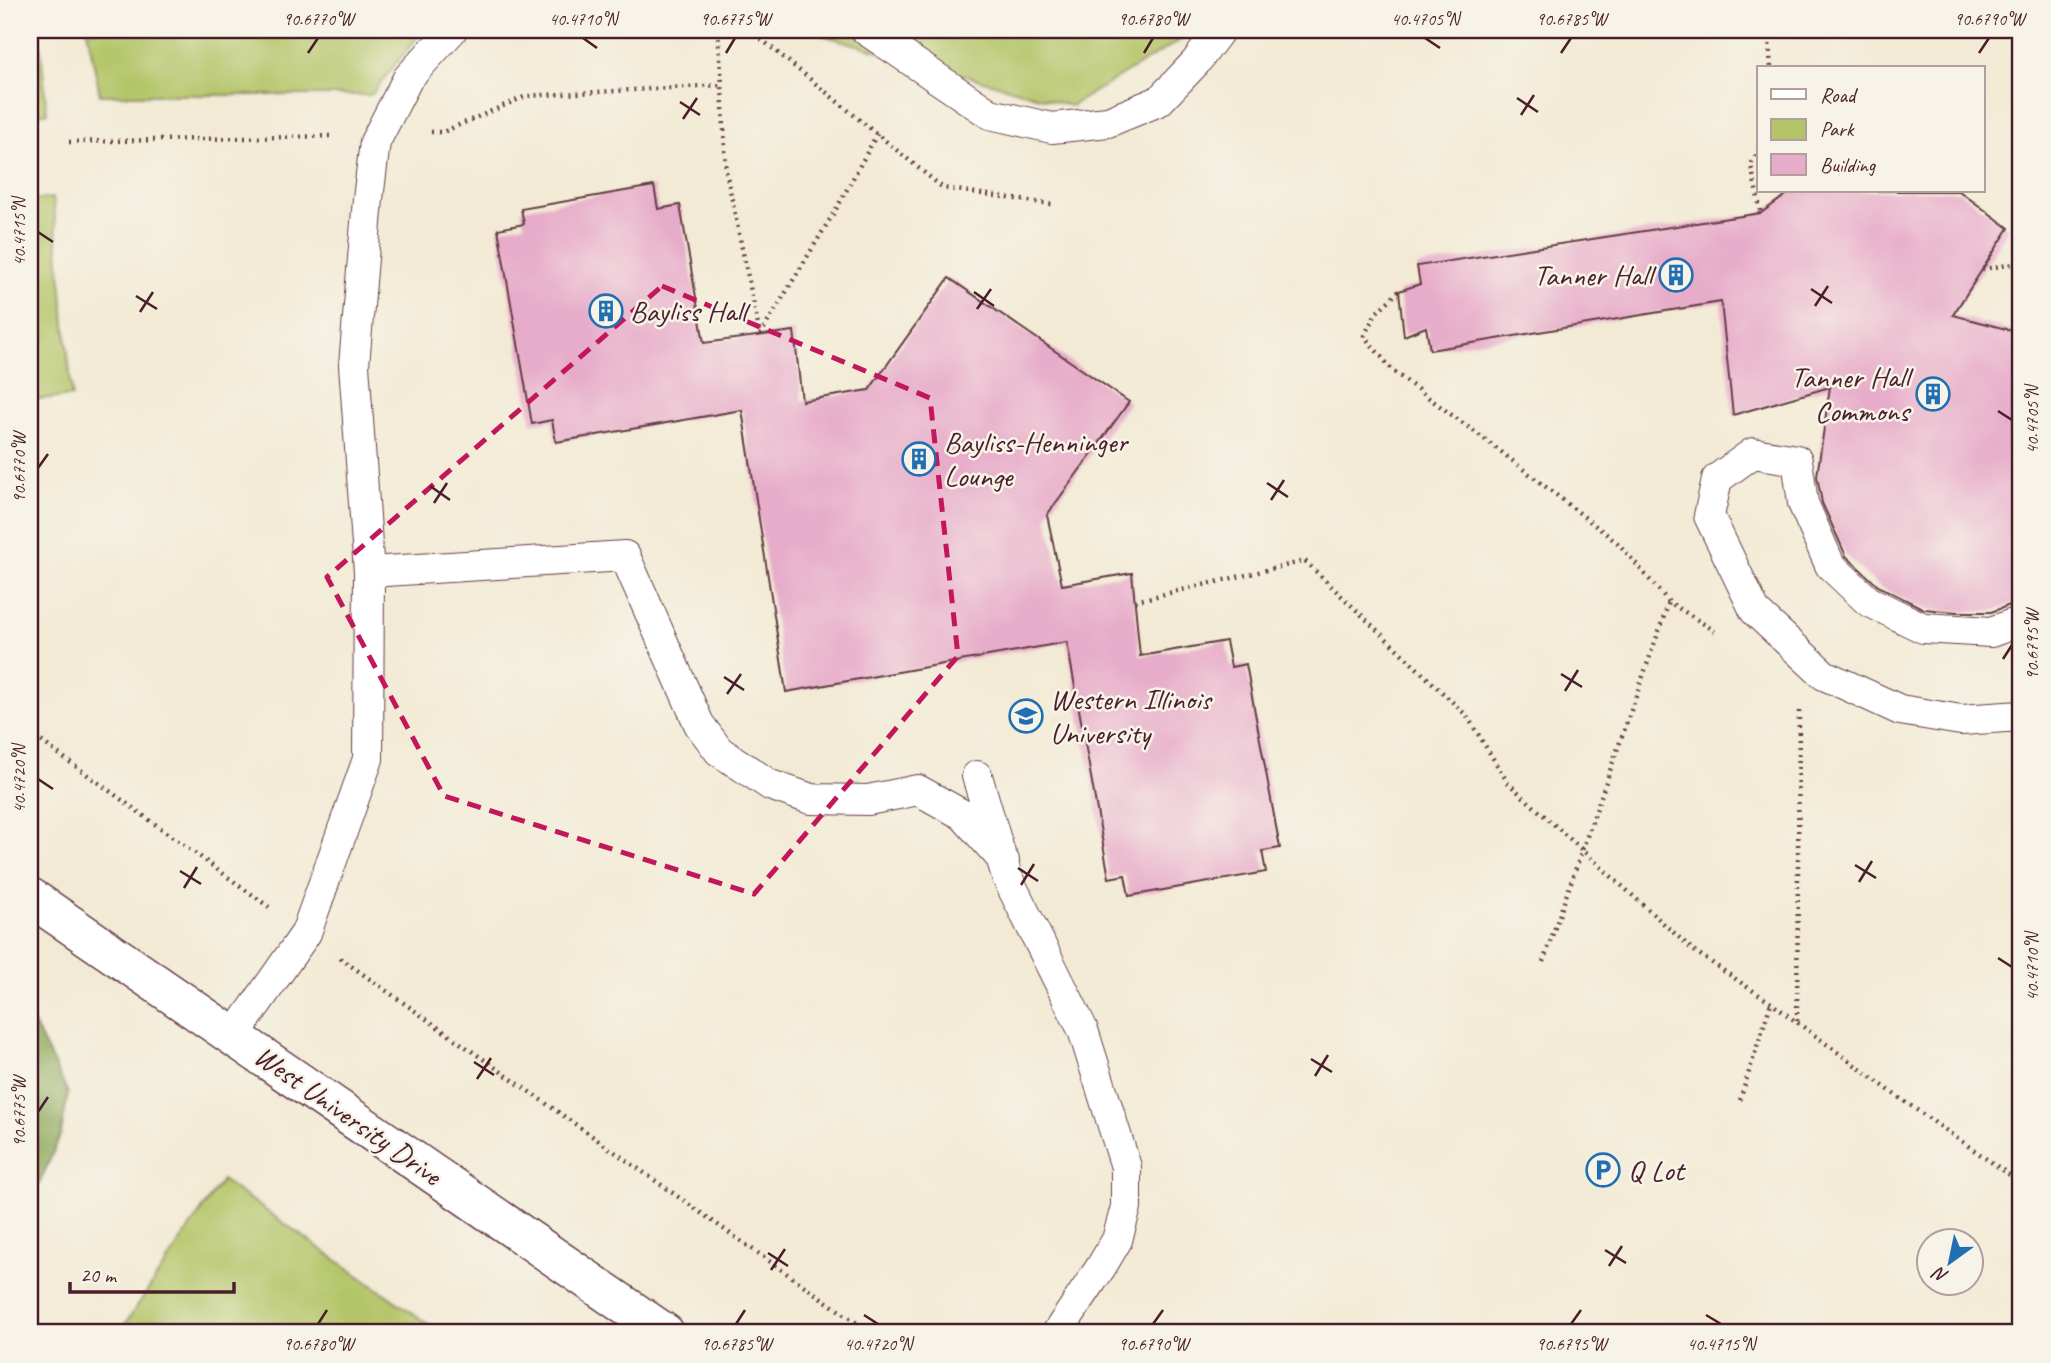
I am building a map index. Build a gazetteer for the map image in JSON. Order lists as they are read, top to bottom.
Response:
{
  "streets": {
    "street": ["West University Drive"]
  },
  "places": {
    "building": [
      "Tanner Hall",
      "Bayliss Hall",
      "Tanner Hall Commons",
      "Bayliss-Henninger Lounge"
    ],
    "school or university": ["Western Illinois University"],
    "parking": ["Q Lot"]
  },
  "legend": ["Road", "Park", "Building"],
  "scale_bar": "20 m",
  "north": "bottom left",
  "coordinates": [
    "90.6770°W",
    "40.4710°N",
    "90.6775°W",
    "90.6780°W",
    "40.4705°N",
    "90.6785°W",
    "90.6790°W",
    "40.4715°N",
    "90.6795°W",
    "40.4720°N"
  ]
}
